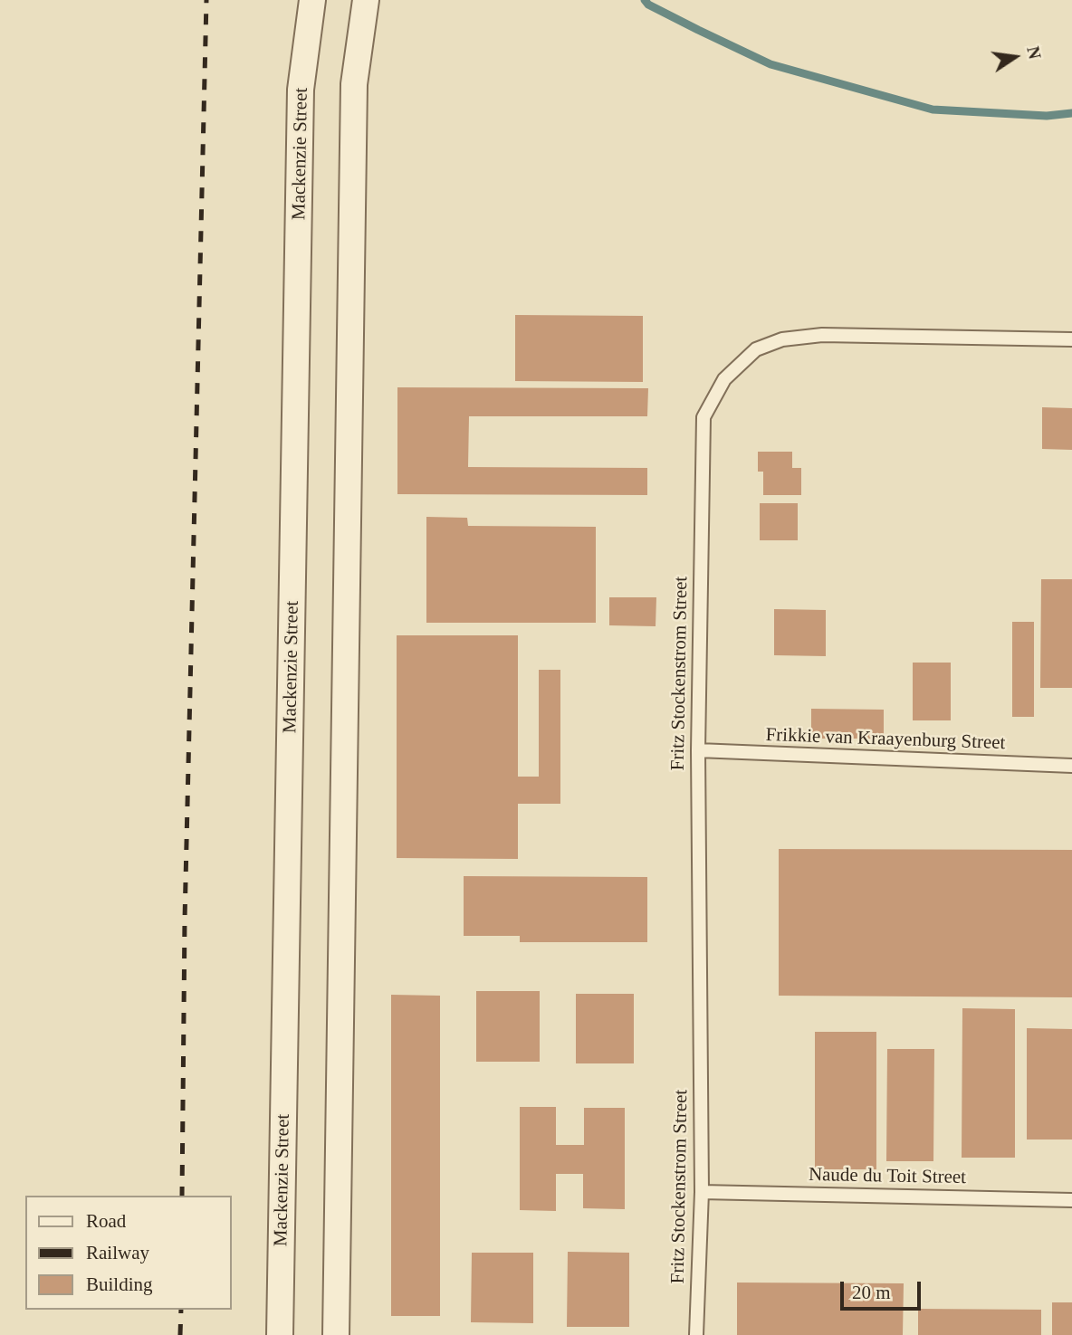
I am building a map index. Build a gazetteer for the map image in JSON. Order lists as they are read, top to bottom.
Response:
{
  "streets": {
    "street": ["Mackenzie Street"],
    "lane": ["Fritz Stockenstrom Street", "Frikkie van Kraayenburg Street", "Naude du Toit Street"]
  },
  "crossings": [
    ["Fritz Stockenstrom Street", "Frikkie van Kraayenburg Street"],
    ["Fritz Stockenstrom Street", "Naude du Toit Street"]
  ],
  "legend": ["Road", "Railway", "Building"],
  "scale_bar": "20 m",
  "north": "right"
}
